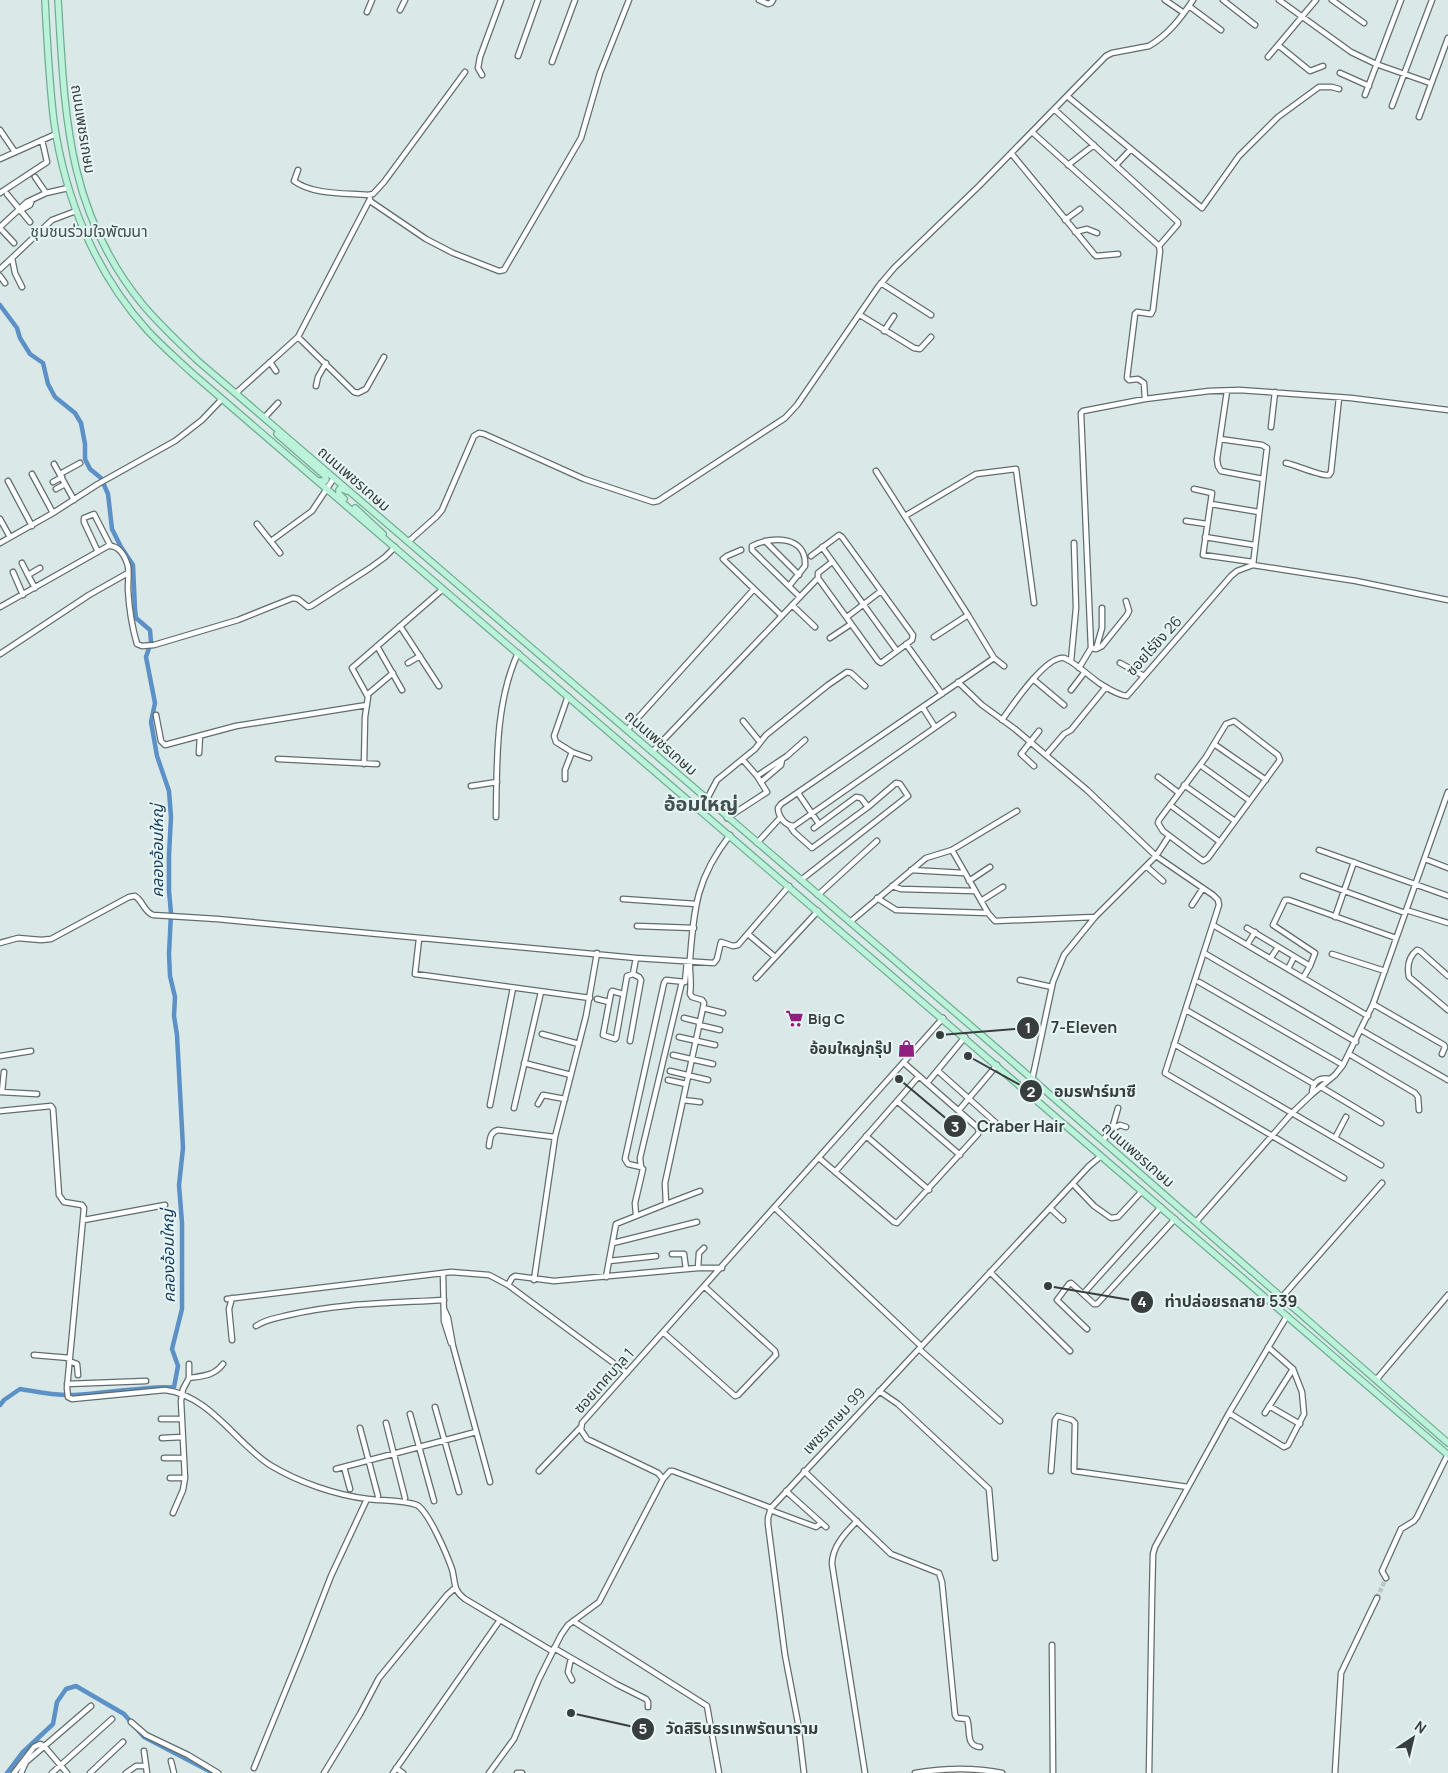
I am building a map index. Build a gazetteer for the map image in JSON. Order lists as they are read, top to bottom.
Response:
{
  "streets": {
    "main road": ["ถนนเพชรเกษม"],
    "street": ["ซอยไร่ขิง 26", "ซอยเทศบาล 1", "เพชรเกษม 99"]
  },
  "crossings": [
    ["ถนนเพชรเกษม", "ซอยเทศบาล 1"],
    ["ถนนเพชรเกษม", "เพชรเกษม 99"]
  ],
  "districts": ["ชุมชนร่วมใจพัฒนา", "อ้อมใหญ่"],
  "water": ["คลองอ้อมใหญ่"],
  "places": {
    "supermarket": ["Big C"],
    "other": [
      "7-Eleven",
      "อมรฟาร์มาซี",
      "Craber Hair",
      "ท่าปล่อยรถสาย 539",
      "วัดสิรินธรเทพรัตนาราม"
    ],
    "shop": ["อ้อมใหญ่กรุ๊ป"]
  },
  "north": "top right"
}
